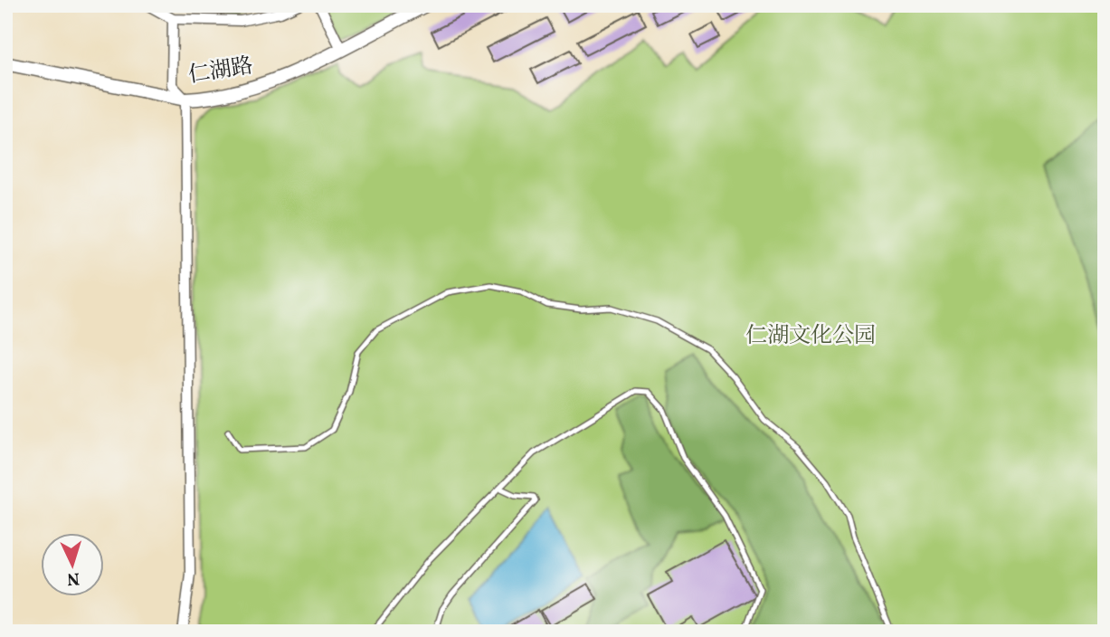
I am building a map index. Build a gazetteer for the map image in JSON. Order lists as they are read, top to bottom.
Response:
{
  "streets": {
    "street": ["仁湖路"]
  },
  "parks": ["仁湖文化公园"],
  "north": "bottom"
}
